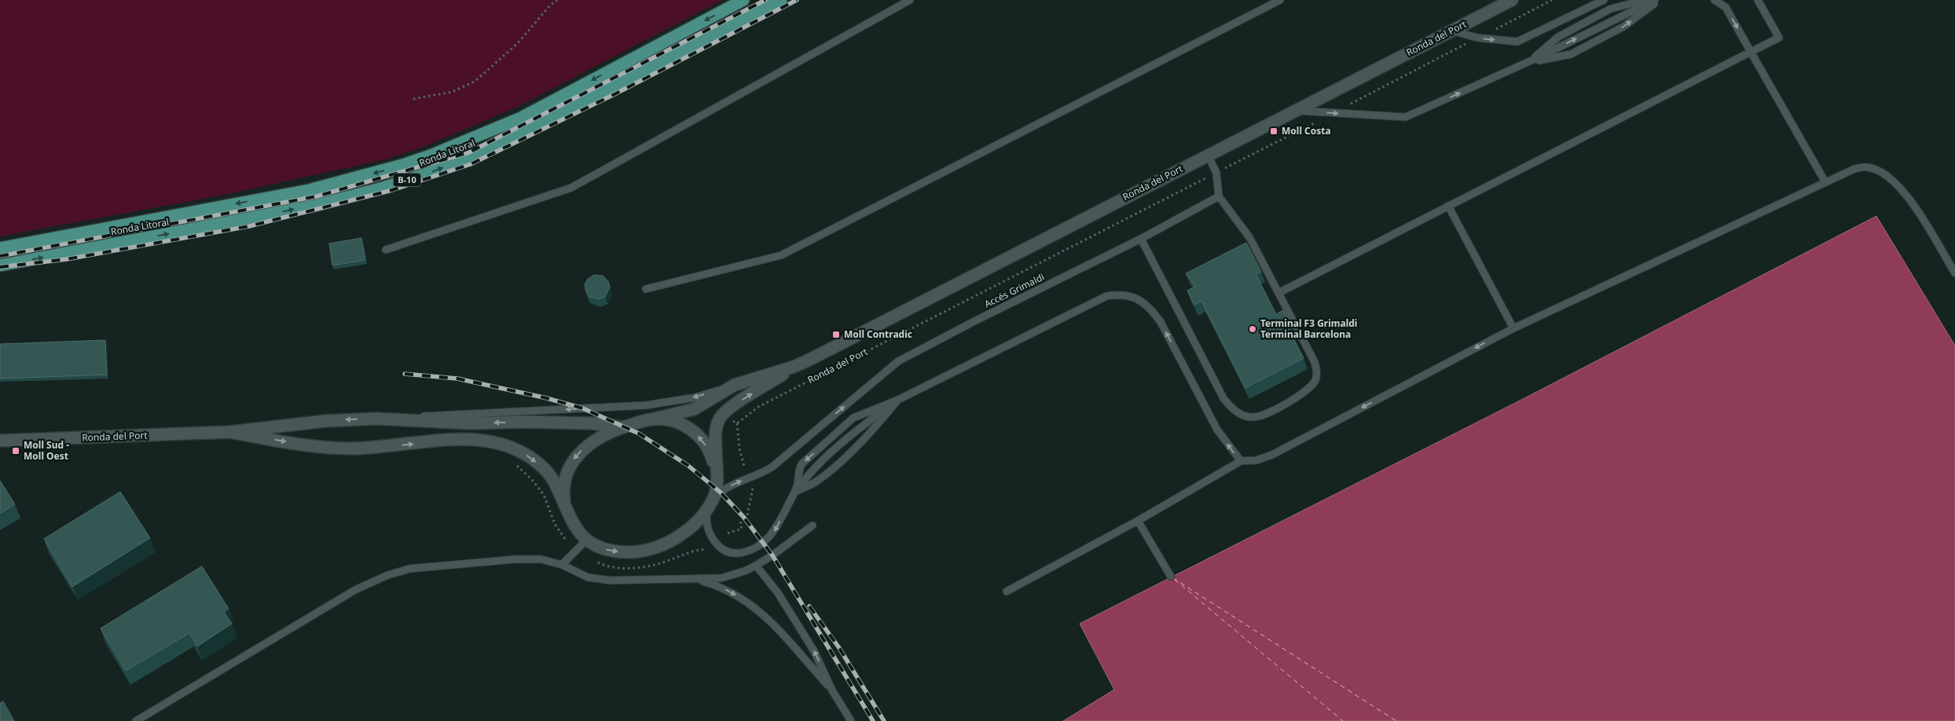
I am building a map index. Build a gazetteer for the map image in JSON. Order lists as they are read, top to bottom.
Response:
{
  "streets": {
    "highway": ["Ronda Litoral", "B-10"],
    "street": ["Ronda del Port"],
    "lane": ["Accés Grimaldi"]
  },
  "places": {
    "transit": ["Moll Costa", "Moll Contradic", "Moll Sud - Moll Oest"],
    "other": ["Terminal F3 Grimaldi Terminal Barcelona"]
  }
}
